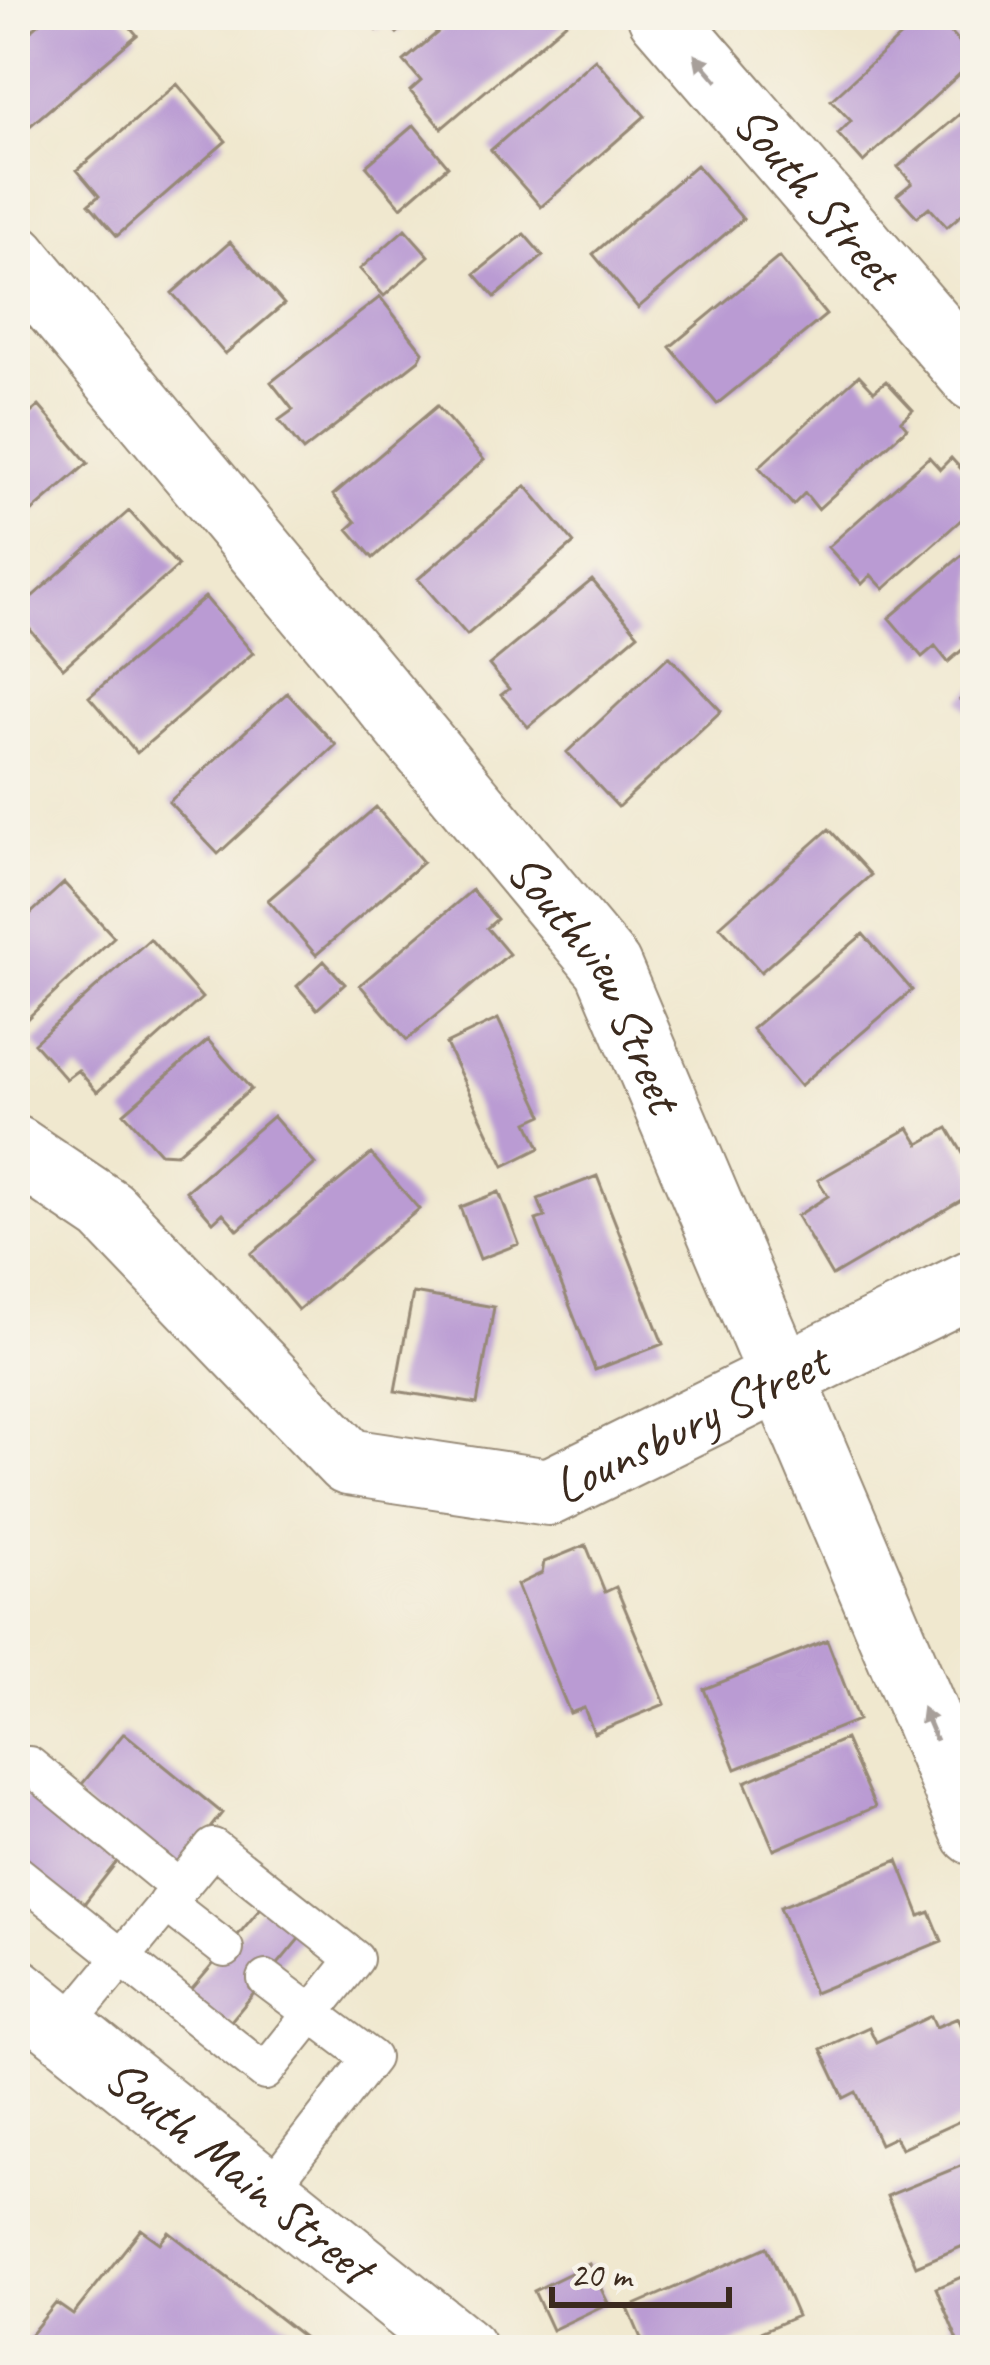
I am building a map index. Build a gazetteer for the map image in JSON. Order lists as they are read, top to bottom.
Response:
{
  "streets": {
    "street": [
      "South Street",
      "Southview Street",
      "Lounsbury Street",
      "South Main Street"
    ]
  },
  "crossings": [
    ["Southview Street", "Lounsbury Street"]
  ],
  "one_way": ["South Street"],
  "scale_bar": "20 m"
}
